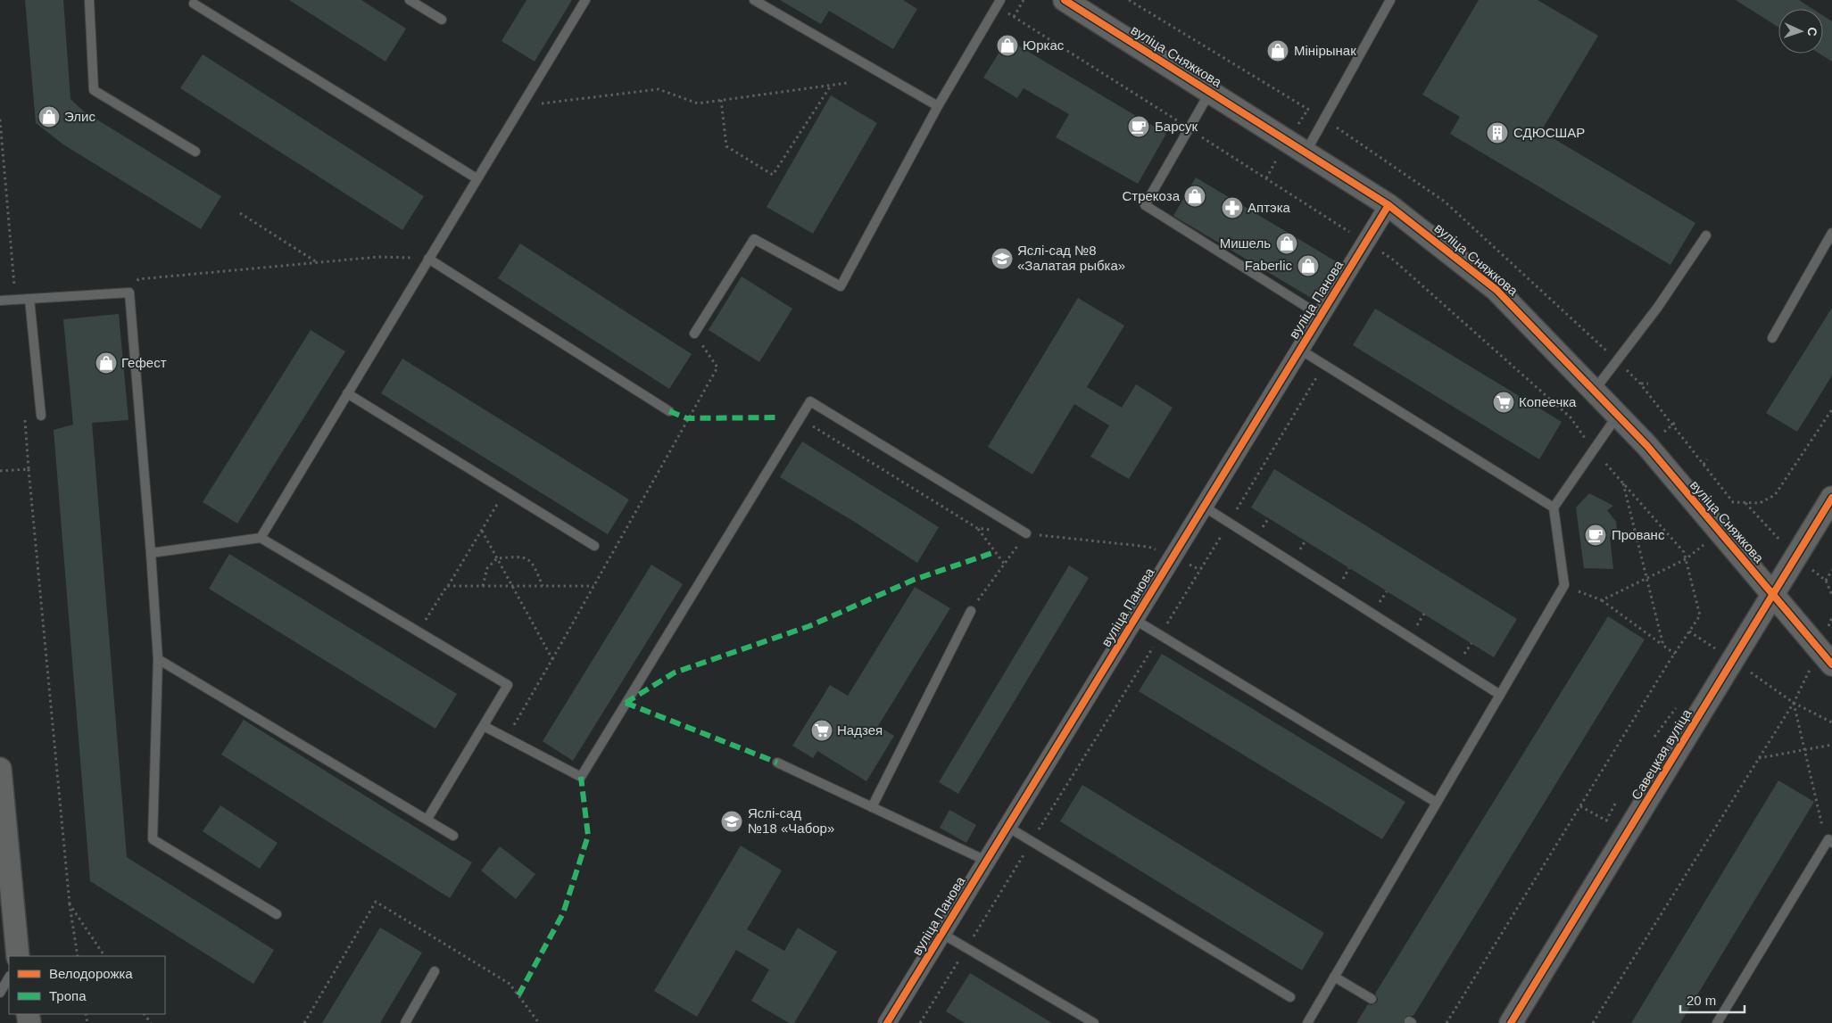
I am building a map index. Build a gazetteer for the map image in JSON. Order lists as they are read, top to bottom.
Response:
{
  "streets": {
    "street": ["вуліца Сняжкова", "вуліца Панова", "Савецкая вуліца"]
  },
  "crossings": [
    ["вуліца Сняжкова", "вуліца Панова"],
    ["вуліца Сняжкова", "Савецкая вуліца"]
  ],
  "places": {
    "shop": [
      "Юркас",
      "Мінірынак",
      "Элис",
      "Стрекоза",
      "Мишель",
      "Faberlic",
      "Гефест"
    ],
    "cafe": ["Барсук", "Прованс"],
    "building": ["СДЮСШАР"],
    "pharmacy": ["Аптэка"],
    "school or university": ["Яслі-сад №8 «Залатая рыбка»", "Яслі-сад №18 «Чабор»"],
    "supermarket": ["Копеечка", "Надзея"]
  },
  "legend": ["Велодорожка", "Тропа"],
  "scale_bar": "20 m",
  "north": "right"
}
